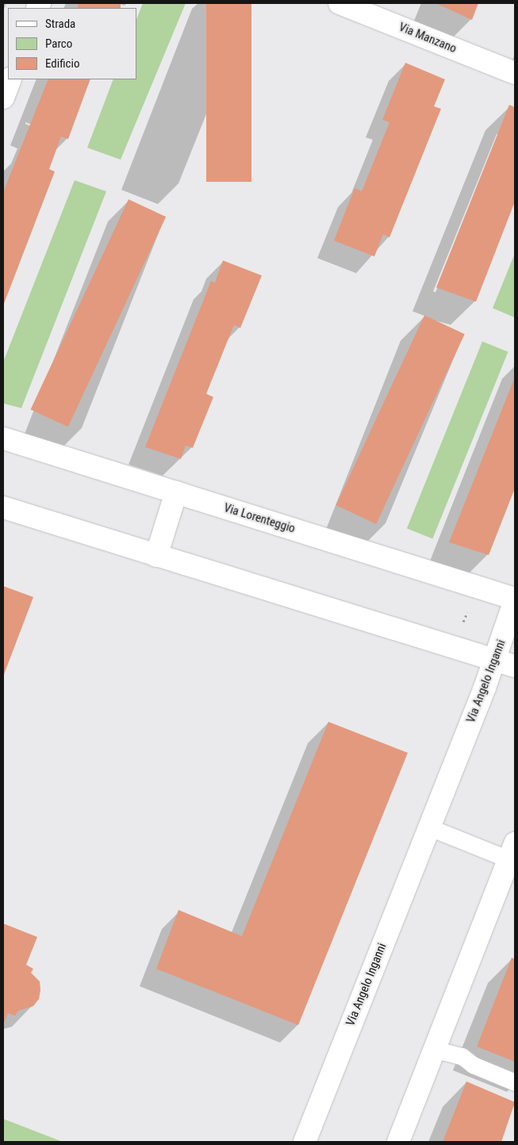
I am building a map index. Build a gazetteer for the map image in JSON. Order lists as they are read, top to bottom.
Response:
{
  "streets": {
    "main road": ["Via Manzano", "Via Lorenteggio", "Via Angelo Inganni"]
  },
  "crossings": [
    ["Via Lorenteggio", "Via Angelo Inganni"]
  ],
  "legend": ["Strada", "Parco", "Edificio"]
}
